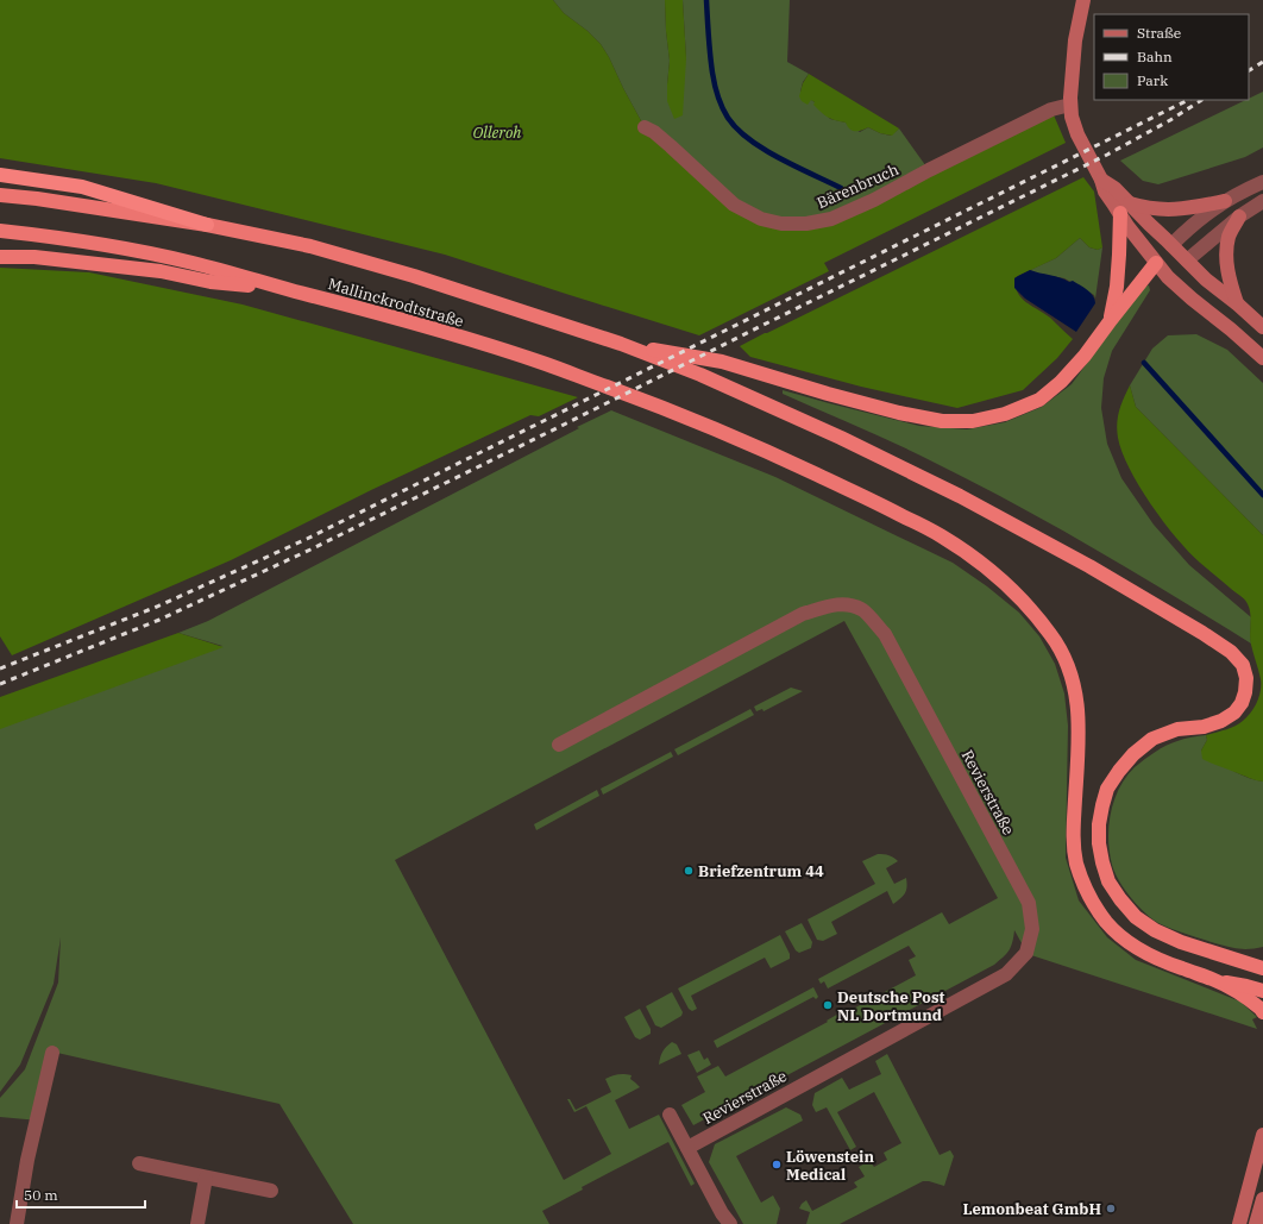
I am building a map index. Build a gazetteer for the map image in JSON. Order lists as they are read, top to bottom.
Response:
{
  "streets": {
    "highway": ["Mallinckrodtstraße"],
    "street": ["Bärenbruch", "Revierstraße"]
  },
  "parks": ["Olleroh"],
  "places": [
    "Briefzentrum 44",
    "Deutsche Post NL Dortmund",
    "Löwenstein Medical",
    "Lemonbeat GmbH"
  ],
  "legend": ["Straße", "Bahn", "Park"],
  "scale_bar": "50 m"
}
